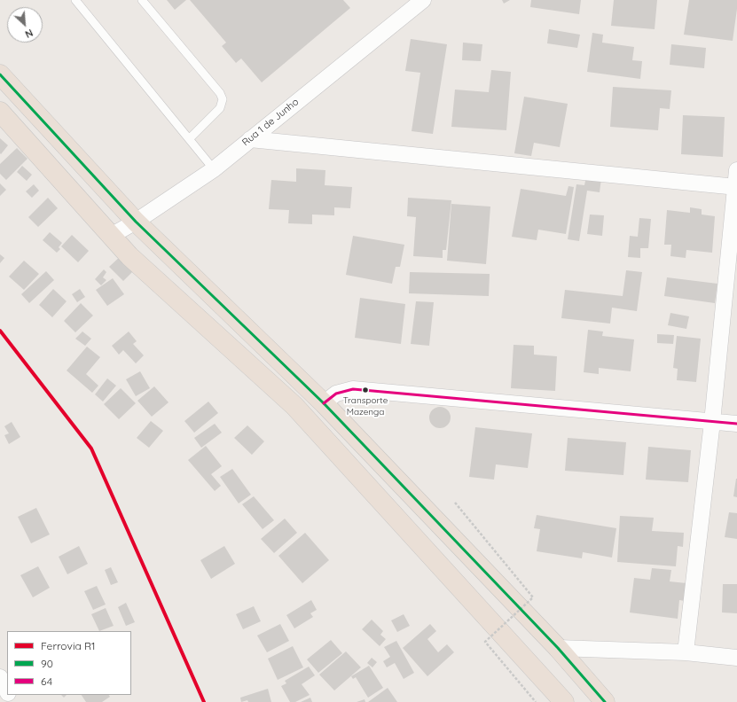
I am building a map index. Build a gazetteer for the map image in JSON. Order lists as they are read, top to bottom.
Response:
{
  "streets": {
    "street": ["Rua 1 de Junho"]
  },
  "places": ["Transporte Mazenga"],
  "lines": ["transit line 90", "rail line R1", "transit line 64"],
  "legend": ["Ferrovia R1", "90", "64"],
  "north": "bottom right"
}
